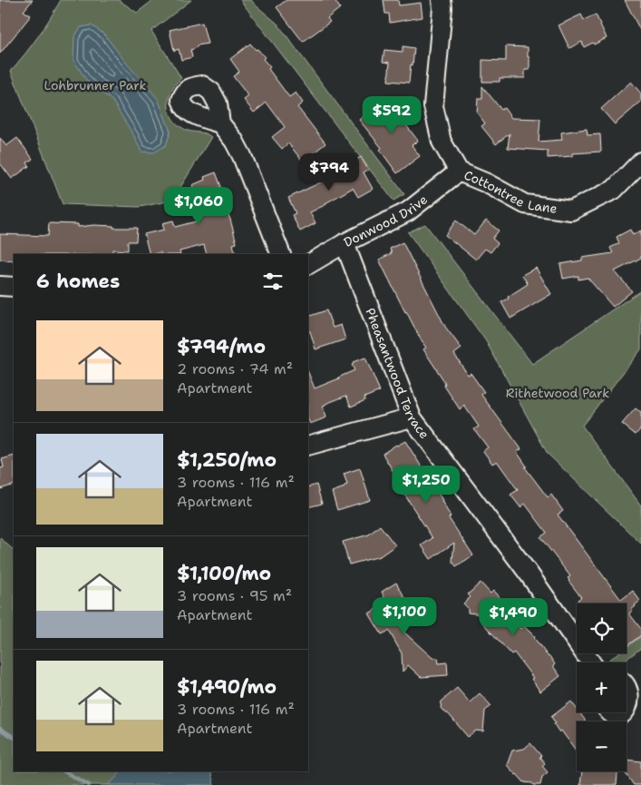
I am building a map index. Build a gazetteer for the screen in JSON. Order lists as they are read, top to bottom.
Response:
{
  "streets": {
    "street": ["Cottontree Lane", "Donwood Drive", "Pheasantwood Terrace"]
  },
  "crossings": [
    ["Cottontree Lane", "Donwood Drive"],
    ["Donwood Drive", "Pheasantwood Terrace"]
  ],
  "parks": ["Lohbrunner Park", "Rithetwood Park"],
  "page": {
    "price": [
      "$592",
      "$794",
      "$1,060",
      "$1,250",
      "$1,100",
      "$1,490"
    ],
    "heading": "6 homes",
    "list": [
      {
        "name": "$794/mo",
        "note": "2 rooms · 74 m² · Apartment"
      },
      {
        "name": "$1,250/mo",
        "note": "3 rooms · 116 m² · Apartment"
      },
      {
        "name": "$1,100/mo",
        "note": "3 rooms · 95 m² · Apartment"
      },
      {
        "name": "$1,490/mo",
        "note": "3 rooms · 116 m² · Apartment"
      }
    ],
    "map_buttons": ["+", "−"]
  }
}
